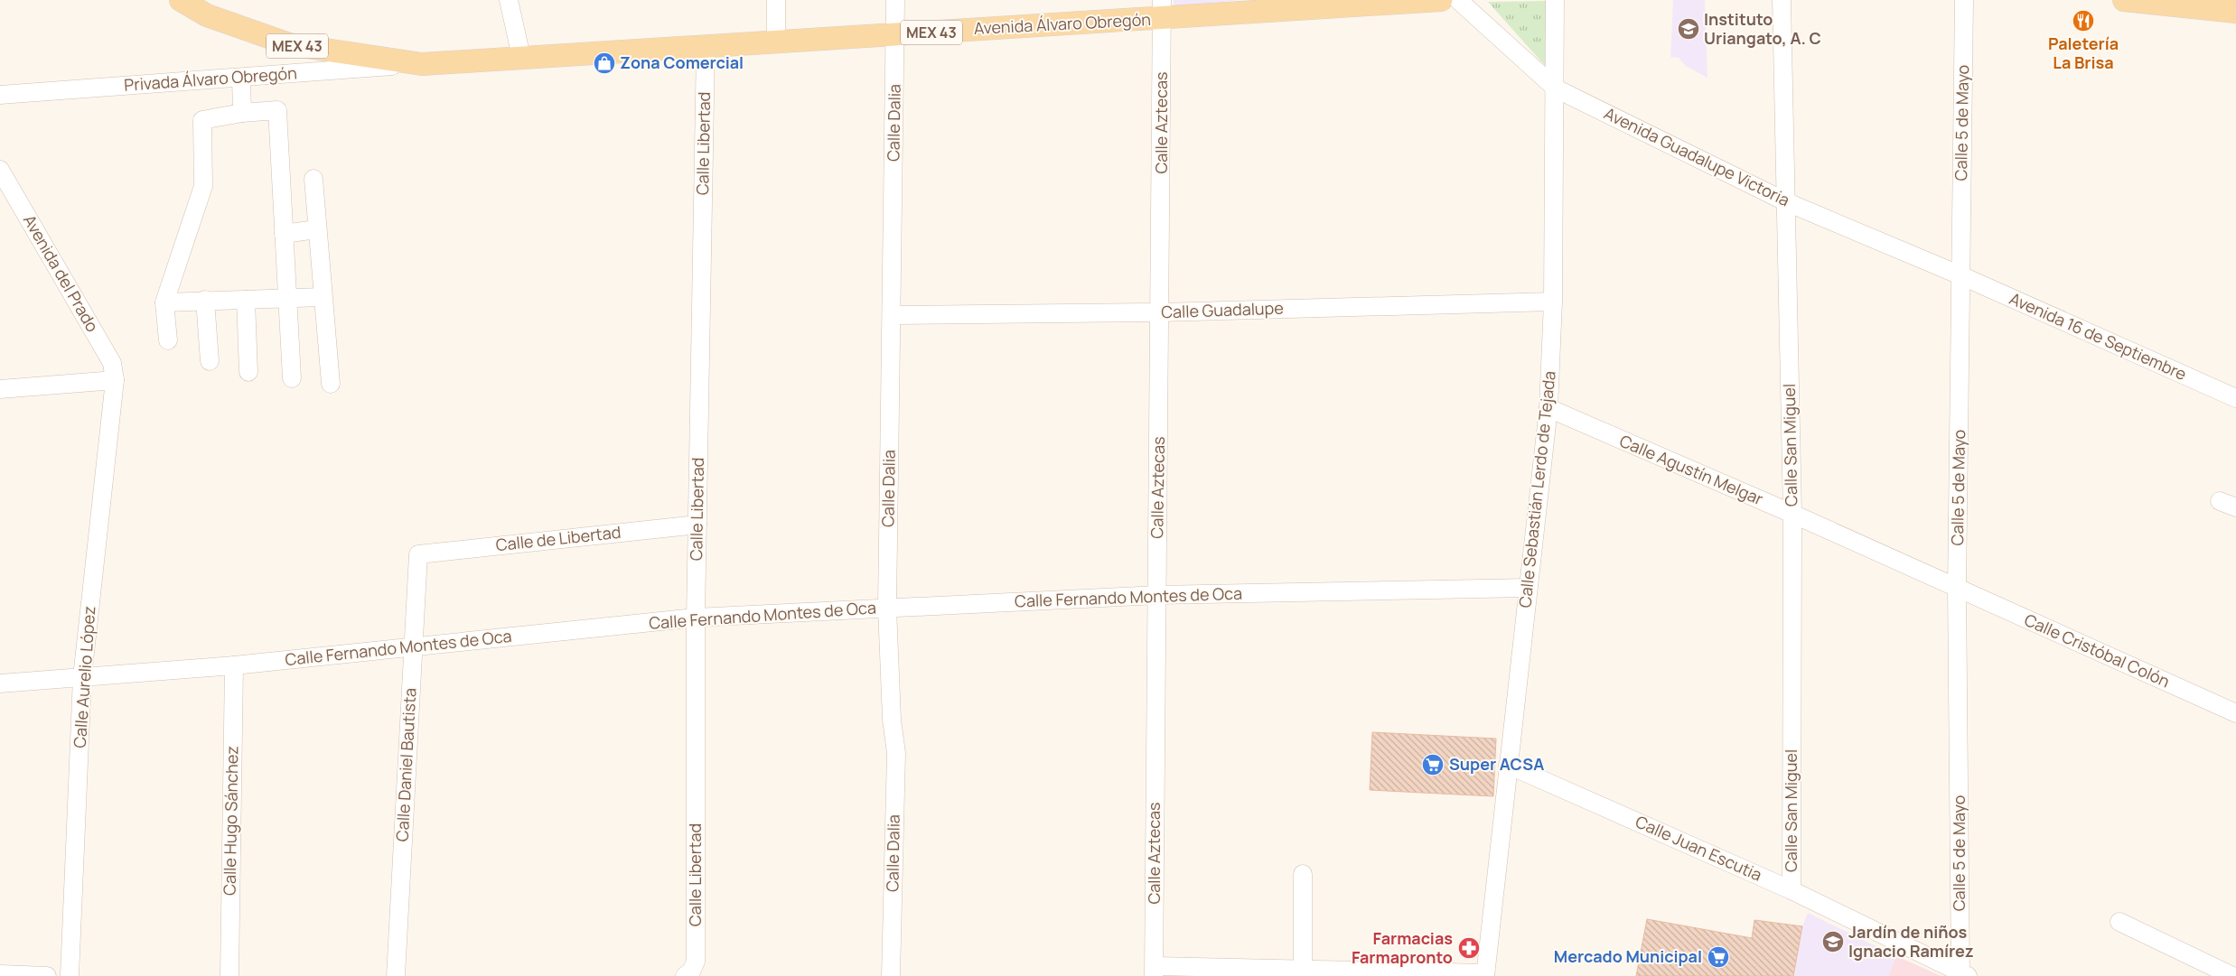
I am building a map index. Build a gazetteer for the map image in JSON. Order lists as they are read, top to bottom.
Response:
{
  "streets": {
    "main road": ["Avenida Álvaro Obregón", "MEX 43"],
    "street": [
      "Privada Álvaro Obregón",
      "Calle Dalia",
      "Calle Aztecas",
      "Calle 5 de Mayo",
      "Calle Libertad",
      "Avenida Guadalupe Victoria",
      "Avenida del Prado",
      "Calle Guadalupe",
      "Avenida 16 de Septiembre",
      "Calle San Miguel",
      "Calle Agustín Melgar",
      "Calle Sebastián Lerdo de Tejada",
      "Calle de Libertad",
      "Calle Fernando Montes de Oca",
      "Calle Cristóbal Colón",
      "Calle Aurelio López",
      "Calle Daniel Bautista",
      "Calle Hugo Sánchez",
      "Calle Juan Escutia"
    ]
  },
  "crossings": [
    ["Avenida Álvaro Obregón", "Privada Álvaro Obregón"],
    ["Avenida Álvaro Obregón", "Calle Dalia"],
    ["Avenida Álvaro Obregón", "Calle Aztecas"],
    ["Avenida Álvaro Obregón", "Calle Libertad"],
    ["Calle Dalia", "Calle Guadalupe"],
    ["Calle Dalia", "Calle Fernando Montes de Oca"],
    ["Calle Aztecas", "Calle Guadalupe"],
    ["Calle Aztecas", "Calle Fernando Montes de Oca"],
    ["Calle 5 de Mayo", "Avenida Guadalupe Victoria"],
    ["Calle 5 de Mayo", "Avenida 16 de Septiembre"],
    ["Calle 5 de Mayo", "Calle Agustín Melgar"],
    ["Calle 5 de Mayo", "Calle Cristóbal Colón"],
    ["Calle 5 de Mayo", "Calle Juan Escutia"],
    ["Calle Libertad", "Calle de Libertad"],
    ["Calle Libertad", "Calle Fernando Montes de Oca"],
    ["Avenida Guadalupe Victoria", "Avenida 16 de Septiembre"],
    ["Avenida Guadalupe Victoria", "Calle San Miguel"],
    ["Avenida Guadalupe Victoria", "Calle Sebastián Lerdo de Tejada"],
    ["Avenida del Prado", "Calle Aurelio López"],
    ["Calle Guadalupe", "Calle Sebastián Lerdo de Tejada"],
    ["Calle San Miguel", "Calle Agustín Melgar"],
    ["Calle San Miguel", "Calle Juan Escutia"],
    ["Calle Agustín Melgar", "Calle Sebastián Lerdo de Tejada"],
    ["Calle Agustín Melgar", "Calle Cristóbal Colón"],
    ["Calle Sebastián Lerdo de Tejada", "Calle Fernando Montes de Oca"],
    ["Calle Sebastián Lerdo de Tejada", "Calle Juan Escutia"],
    ["Calle de Libertad", "Calle Daniel Bautista"],
    ["Calle Fernando Montes de Oca", "Calle Aurelio López"],
    ["Calle Fernando Montes de Oca", "Calle Daniel Bautista"],
    ["Calle Fernando Montes de Oca", "Calle Hugo Sánchez"]
  ],
  "places": {
    "restaurant": ["Paletería La Brisa"],
    "school or university": ["Instituto Uriangato, A. C", "Jardín de niños Ignacio Ramírez"],
    "shop": ["Zona Comercial"],
    "supermarket": ["Super ACSA", "Mercado Municipal"],
    "pharmacy": ["Farmacias Farmapronto"]
  }
}
